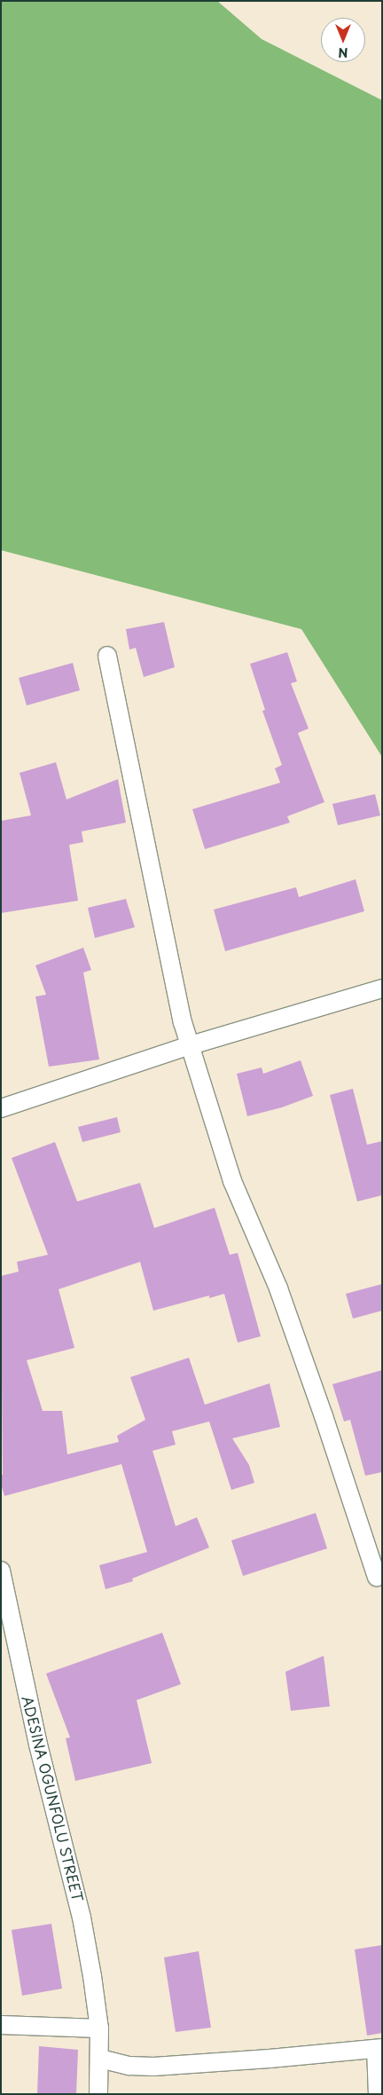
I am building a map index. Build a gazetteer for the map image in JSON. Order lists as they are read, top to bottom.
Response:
{
  "streets": {
    "street": ["ADESINA OGUNFOLU STREET"]
  },
  "north": "bottom"
}
